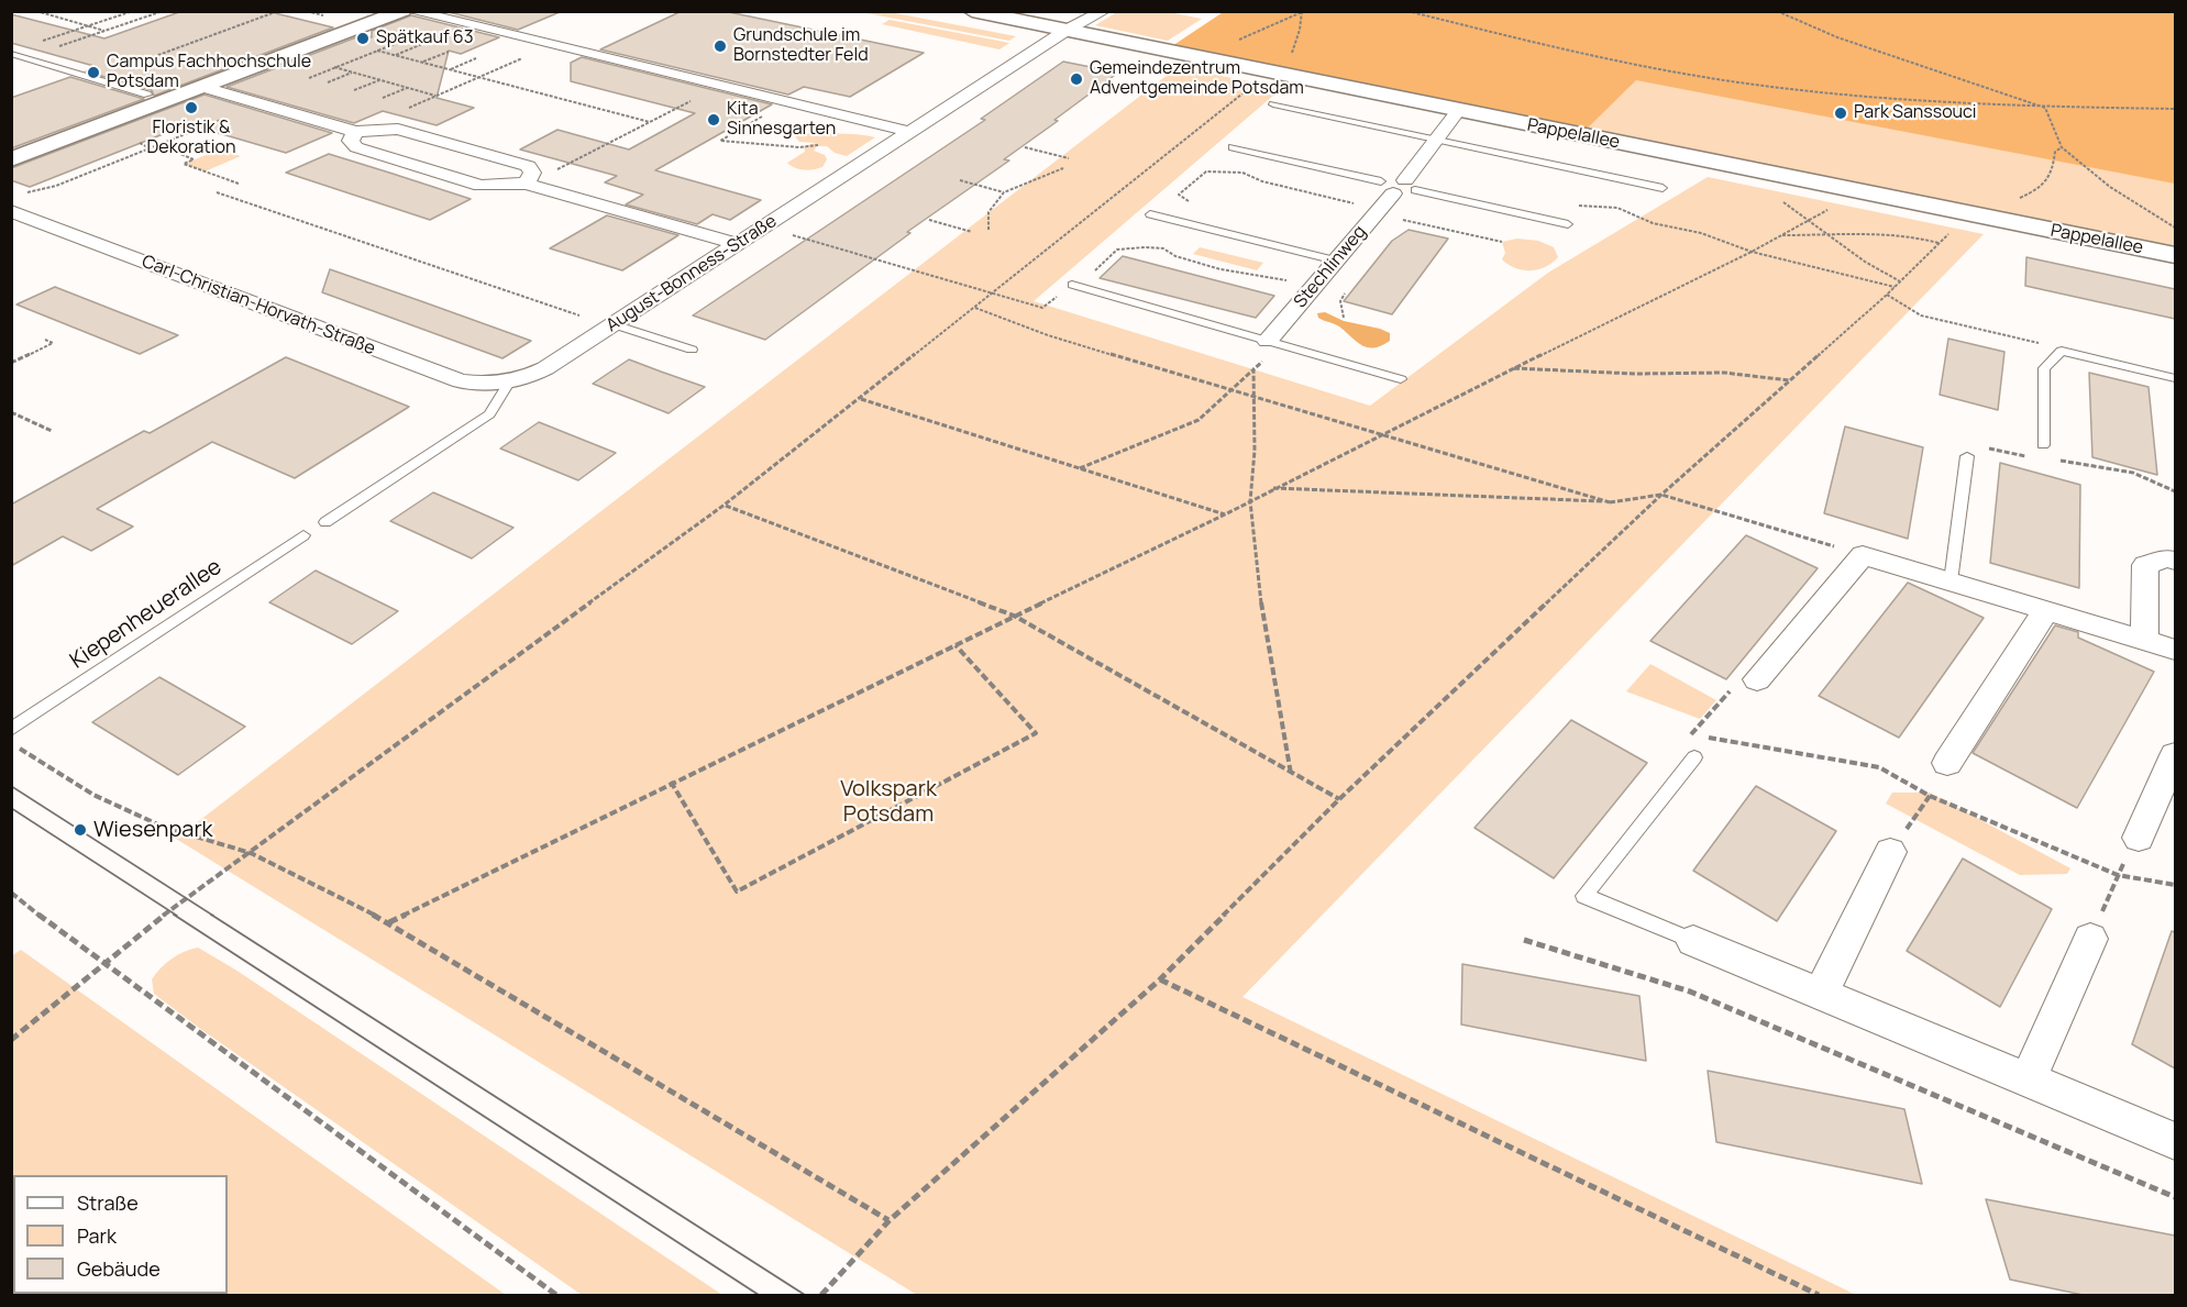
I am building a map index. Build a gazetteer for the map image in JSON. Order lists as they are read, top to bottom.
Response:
{
  "streets": {
    "street": [
      "Pappelallee",
      "Stechlinweg",
      "August-Bonness-Straße",
      "Carl-Christian-Horvath-Straße"
    ],
    "lane": ["Kiepenheuerallee"]
  },
  "crossings": [
    ["Pappelallee", "Stechlinweg"],
    ["Pappelallee", "August-Bonness-Straße"],
    ["August-Bonness-Straße", "Carl-Christian-Horvath-Straße"]
  ],
  "parks": ["Volkspark Potsdam"],
  "places": [
    "Spätkauf 63",
    "Grundschule im Bornstedter Feld",
    "Campus Fachhochschule Potsdam",
    "Gemeindezentrum Adventgemeinde Potsdam",
    "Floristik & Dekoration",
    "Park Sanssouci",
    "Kita Sinnesgarten",
    "Wiesenpark"
  ],
  "legend": ["Straße", "Park", "Gebäude"]
}
